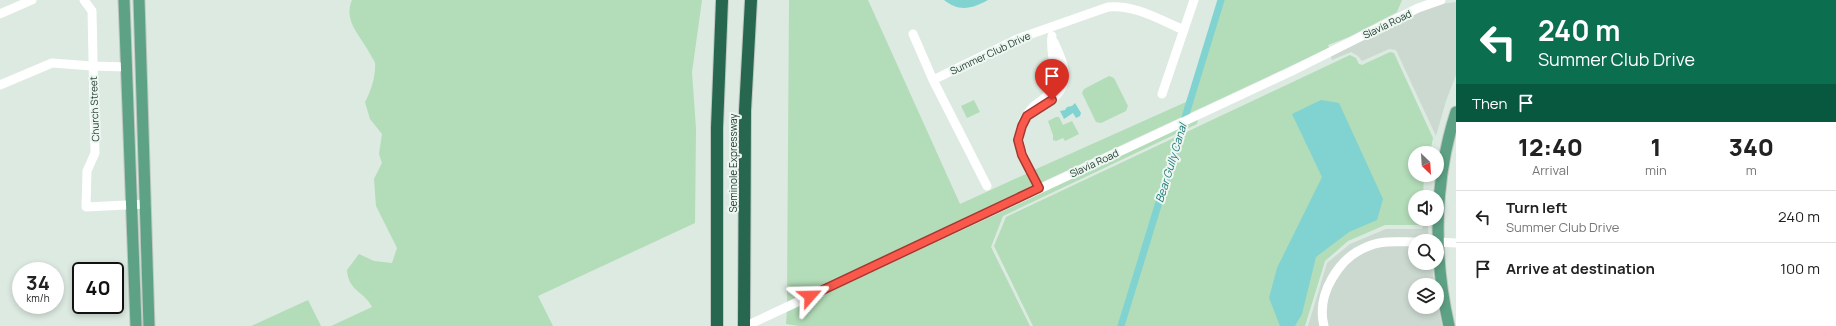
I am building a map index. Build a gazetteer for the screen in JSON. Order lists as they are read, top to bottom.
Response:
{
  "streets": {
    "highway": ["Seminole Expressway"],
    "street": ["Slavia Road", "Summer Club Drive", "Church Street"]
  },
  "crossings": [
    ["Slavia Road", "Seminole Expressway"]
  ],
  "water": ["Bear Gully Canal"],
  "north": "bottom right",
  "page": {
    "turn": ["240 m", "Summer Club Drive"],
    "then": "Then",
    "eta": [
      "12:40",
      "Arrival",
      "1",
      "min",
      "340",
      "m"
    ],
    "list": [
      {
        "name": "Turn left",
        "note": "Summer Club Drive",
        "value": "240 m"
      },
      {
        "name": "Arrive at destination",
        "value": "100 m"
      }
    ],
    "speed": "34 km/h",
    "limit": "40"
  }
}
